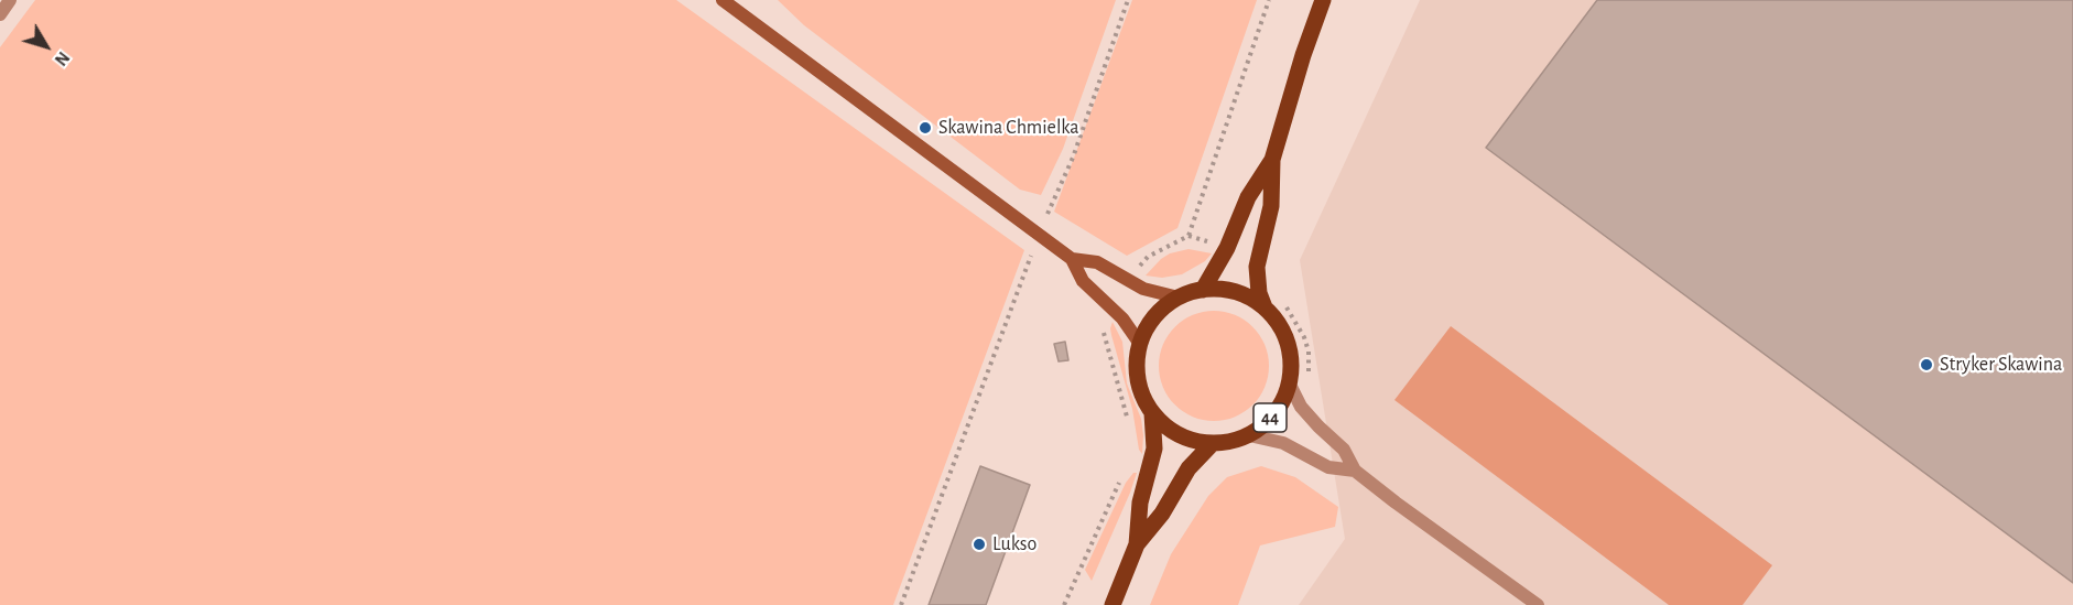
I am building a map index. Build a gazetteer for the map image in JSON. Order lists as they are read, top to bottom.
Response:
{
  "streets": {
    "main road": ["44"]
  },
  "places": ["Skawina Chmielka", "Stryker Skawina", "Lukso"],
  "north": "bottom right"
}
